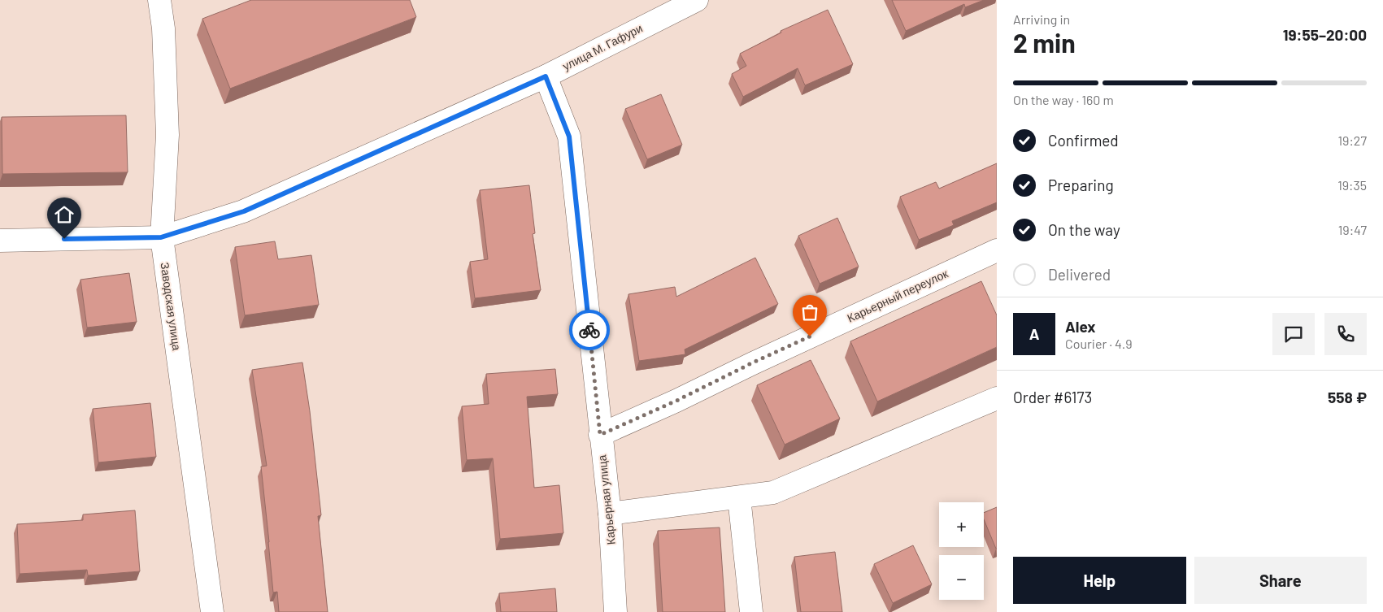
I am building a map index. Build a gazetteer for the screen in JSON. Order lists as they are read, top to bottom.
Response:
{
  "streets": {
    "street": [
      "улица М. Гафури",
      "Карьерный переулок",
      "Заводская улица",
      "Карьерная улица"
    ]
  },
  "crossings": [
    ["улица М. Гафури", "Заводская улица"],
    ["улица М. Гафури", "Карьерная улица"],
    ["Карьерный переулок", "Карьерная улица"]
  ],
  "page": {
    "heading": ["2 min", "Arriving in", "19:55–20:00"],
    "panel": [
      "Alex",
      "Courier · 4.9",
      "Order #6173",
      "558 ₽"
    ],
    "bar": "On the way · 160 m",
    "list": [
      ["Confirmed", "19:27"],
      ["Preparing", "19:35"],
      ["On the way", "19:47"],
      "Delivered"
    ],
    "round": "A",
    "map_buttons": ["+", "−"],
    "buttons": ["Help", "Share"]
  }
}
